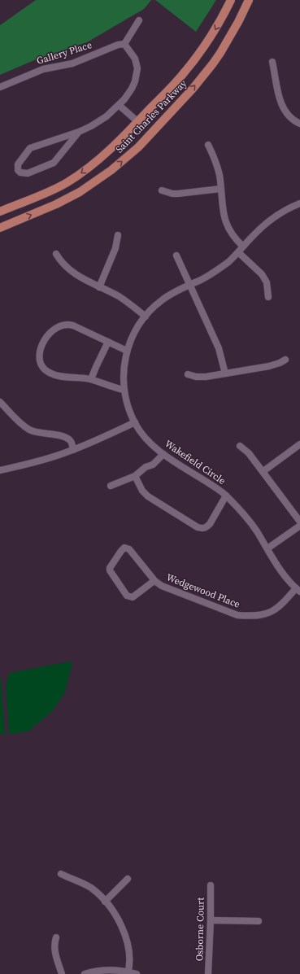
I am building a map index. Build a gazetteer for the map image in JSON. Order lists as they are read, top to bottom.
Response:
{
  "streets": {
    "main road": ["Saint Charles Parkway"],
    "street": [
      "Gallery Place",
      "Wakefield Circle",
      "Wedgewood Place",
      "Osborne Court"
    ]
  },
  "crossings": [
    ["Wakefield Circle", "Wedgewood Place"]
  ]
}
